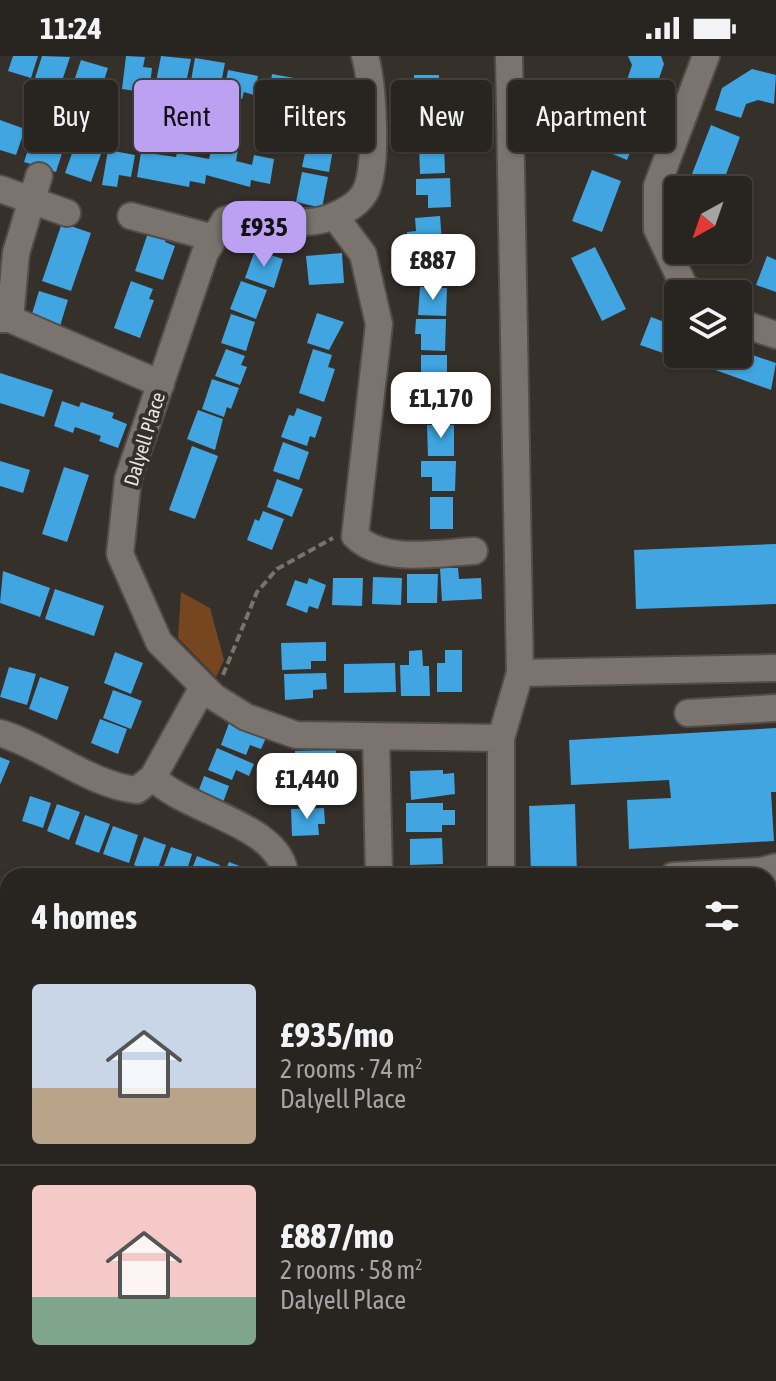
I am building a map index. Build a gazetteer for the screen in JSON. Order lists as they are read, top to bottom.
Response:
{
  "streets": {
    "street": ["Dalyell Place"]
  },
  "north": "bottom left",
  "page": {
    "status": "11:24",
    "chip": [
      "Buy",
      "Rent",
      "Filters",
      "New",
      "Apartment"
    ],
    "price": [
      "£935",
      "£887",
      "£1,170",
      "£1,440"
    ],
    "heading": "4 homes",
    "list": [
      {
        "name": "£935/mo",
        "note": "2 rooms · 74 m² · Dalyell Place"
      },
      {
        "name": "£887/mo",
        "note": "2 rooms · 58 m² · Dalyell Place"
      }
    ]
  }
}
